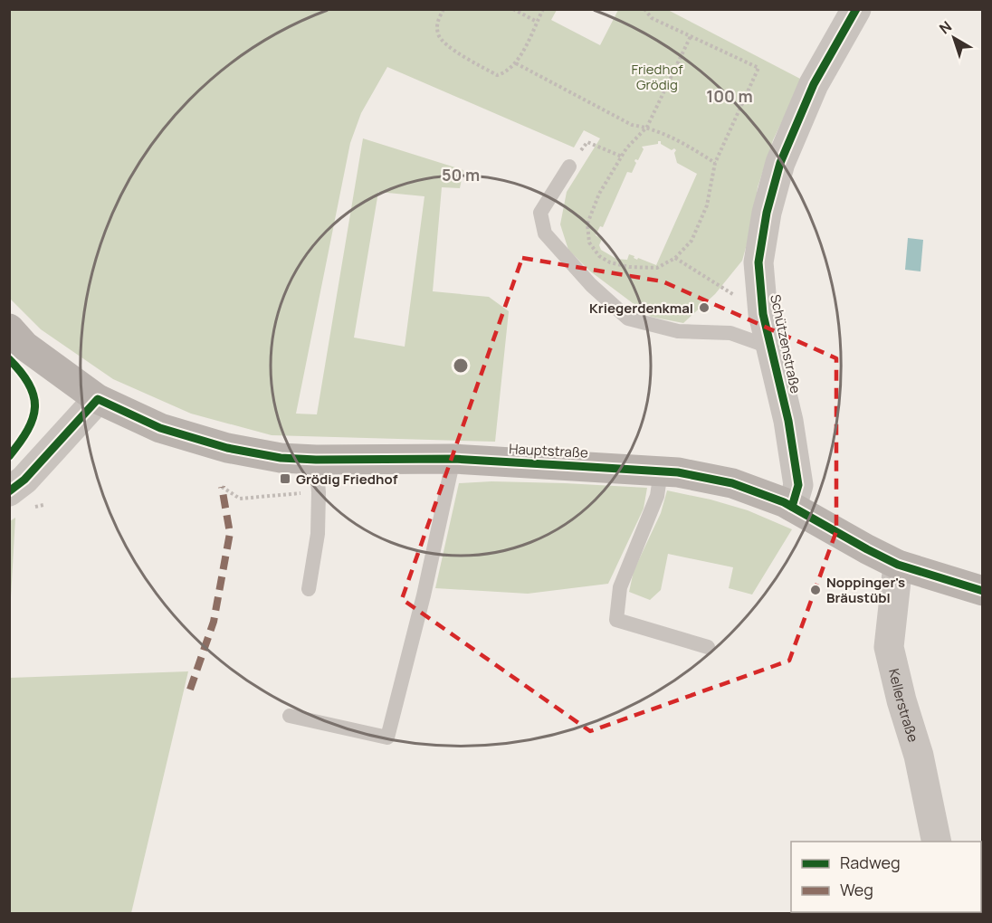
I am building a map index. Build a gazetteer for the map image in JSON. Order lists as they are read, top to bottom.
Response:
{
  "streets": {
    "main road": ["Hauptstraße"],
    "street": ["Schützenstraße", "Kellerstraße"]
  },
  "crossings": [
    ["Schützenstraße", "Hauptstraße"],
    ["Hauptstraße", "Kellerstraße"]
  ],
  "parks": ["Friedhof Grödig"],
  "places": {
    "other": ["Kriegerdenkmal", "Noppinger's Bräustübl"],
    "transit": ["Grödig Friedhof"]
  },
  "legend": ["Radweg", "Weg"],
  "north": "top left",
  "rings": ["100 m", "50 m"]
}
